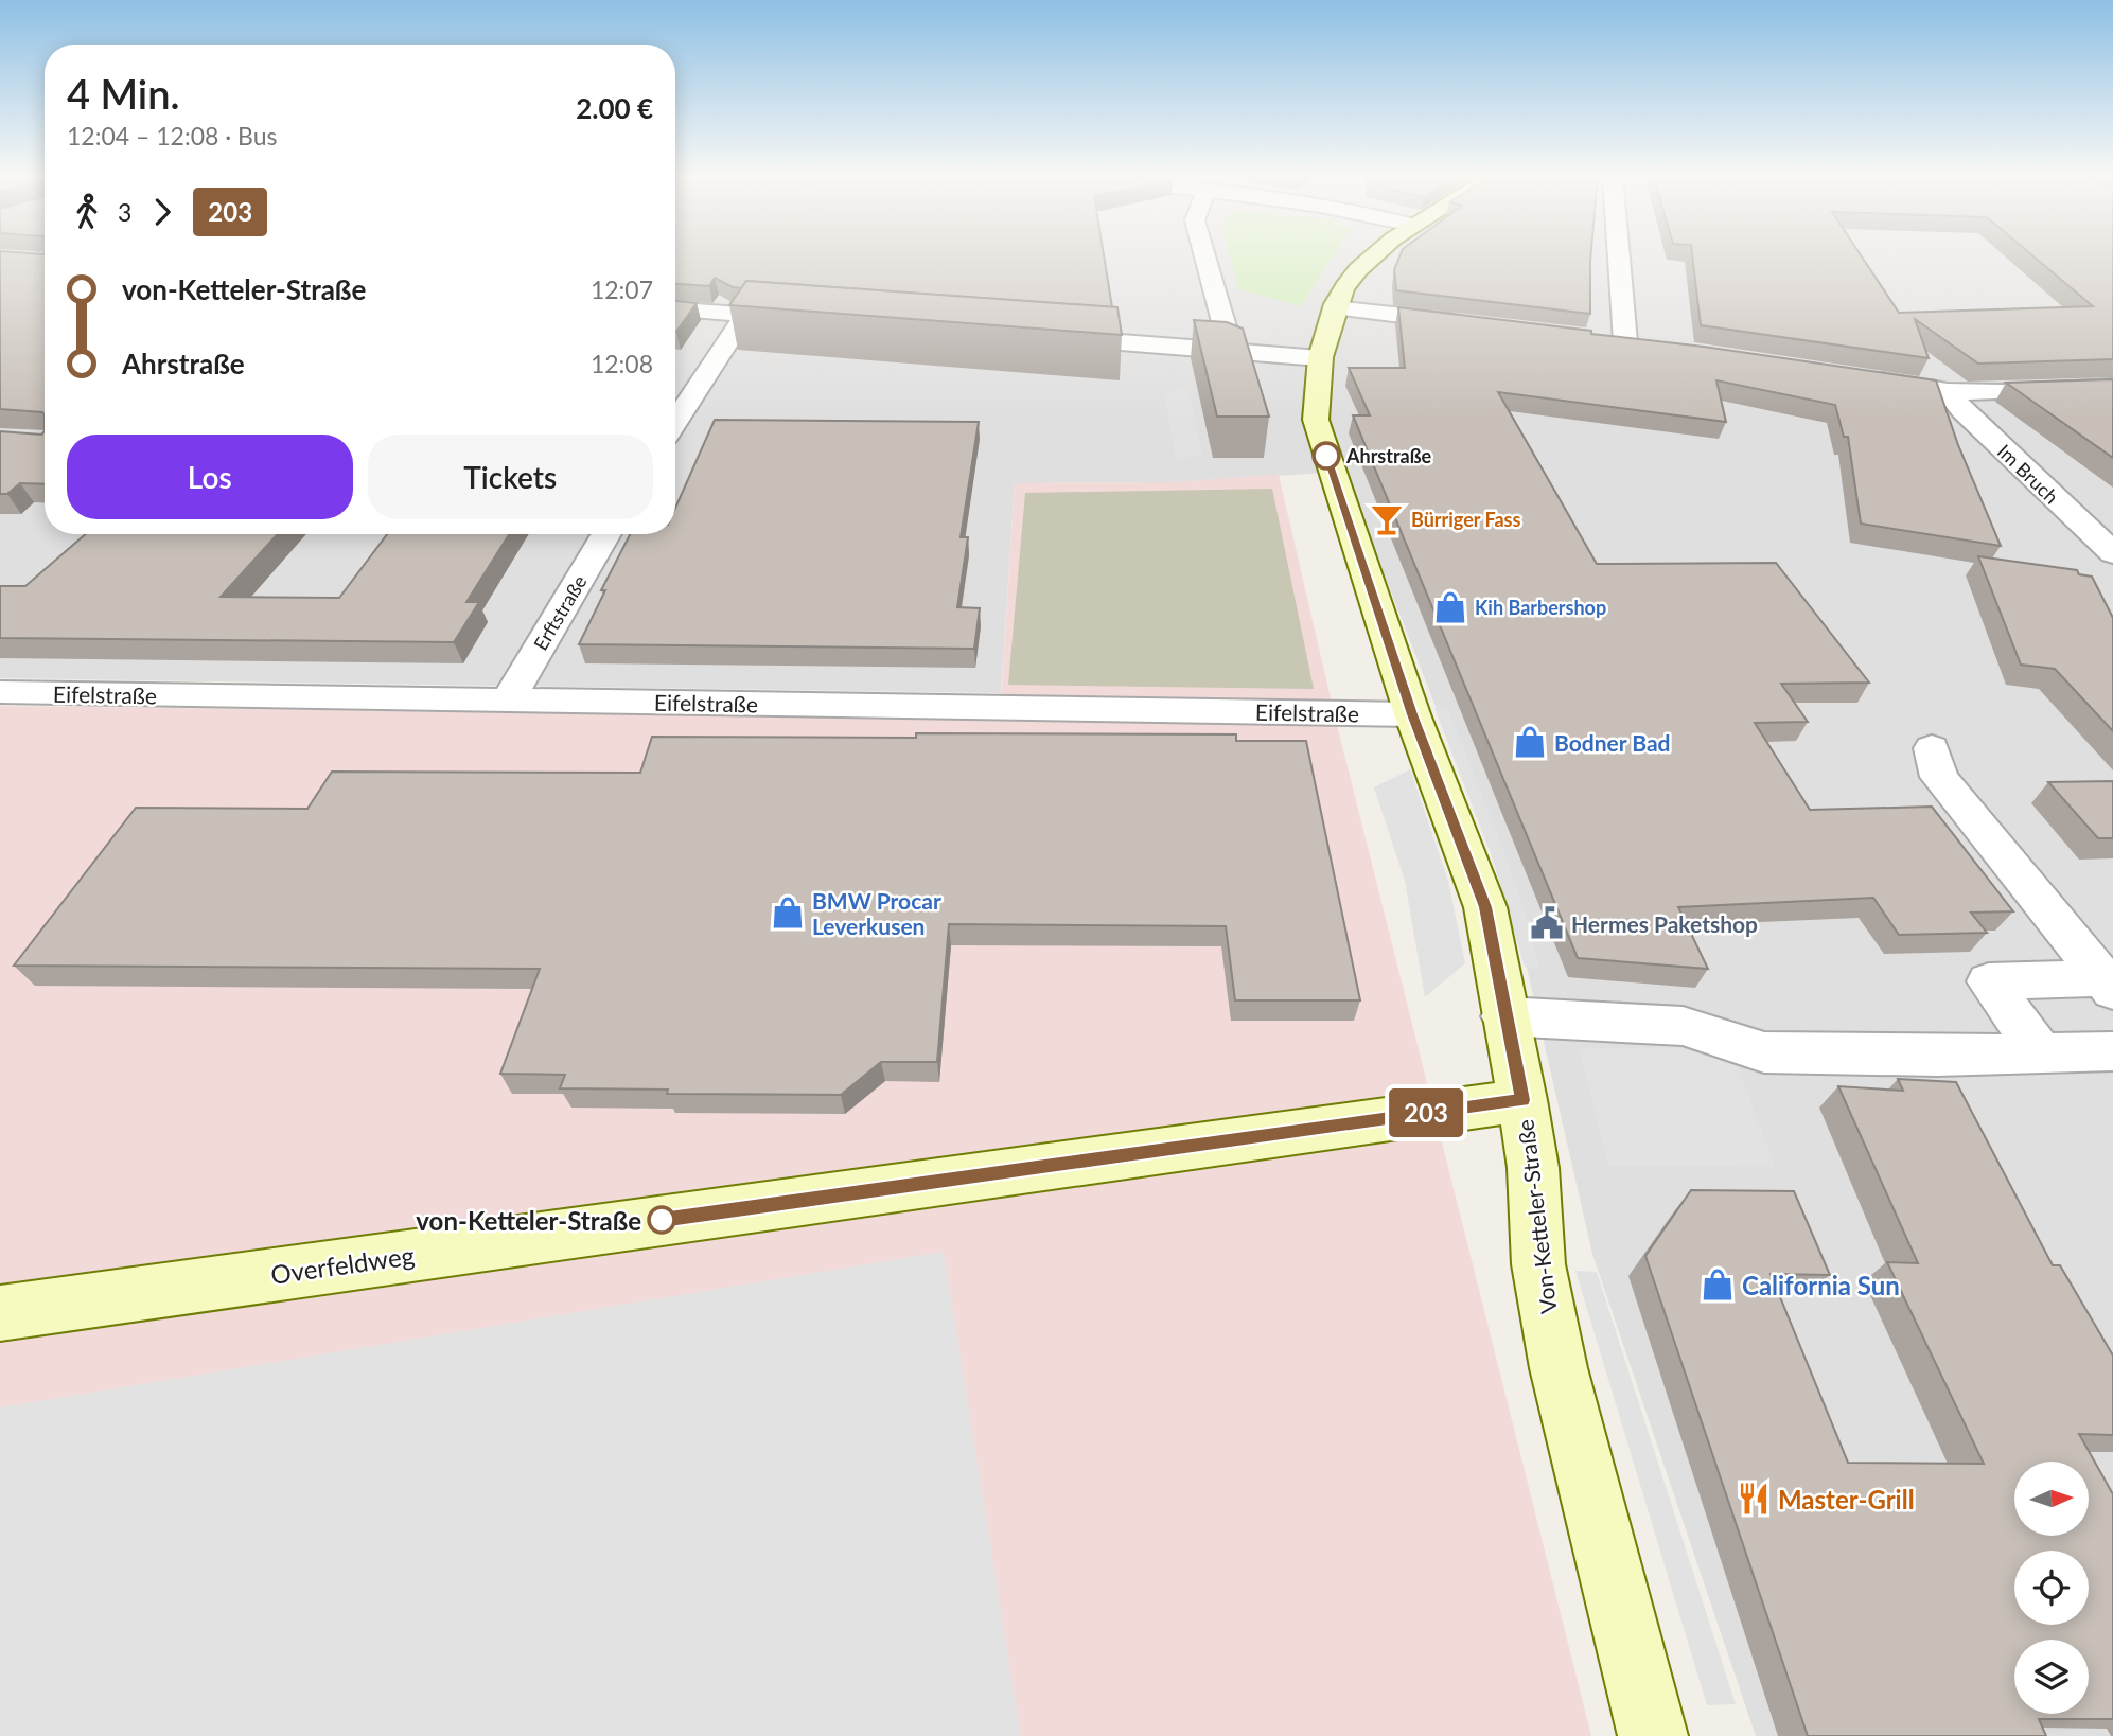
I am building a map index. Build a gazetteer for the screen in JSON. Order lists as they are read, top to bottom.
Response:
{
  "streets": {
    "street": [
      "Im Bruch",
      "Erftstraße",
      "Eifelstraße",
      "Von-Ketteler-Straße",
      "Overfeldweg"
    ]
  },
  "crossings": [
    ["Erftstraße", "Eifelstraße"],
    ["Eifelstraße", "Von-Ketteler-Straße"],
    ["Von-Ketteler-Straße", "Overfeldweg"]
  ],
  "places": {
    "other": ["Ahrstraße", "von-Ketteler-Straße"],
    "bar": ["Bürriger Fass"],
    "shop": [
      "Kih Barbershop",
      "Bodner Bad",
      "BMW Procar Leverkusen",
      "California Sun"
    ],
    "public building": ["Hermes Paketshop"],
    "restaurant": ["Master-Grill"]
  },
  "lines": ["bus line 203"],
  "north": "right",
  "page": {
    "on_map": "203",
    "heading": ["4 Min.", "12:04 – 12:08 · Bus", "2.00 €"],
    "legs": ["3", "203"],
    "list": [
      {
        "name": "von-Ketteler-Straße",
        "value": "12:07"
      },
      {
        "name": "Ahrstraße",
        "value": "12:08"
      }
    ],
    "buttons": ["Los", "Tickets"]
  }
}
